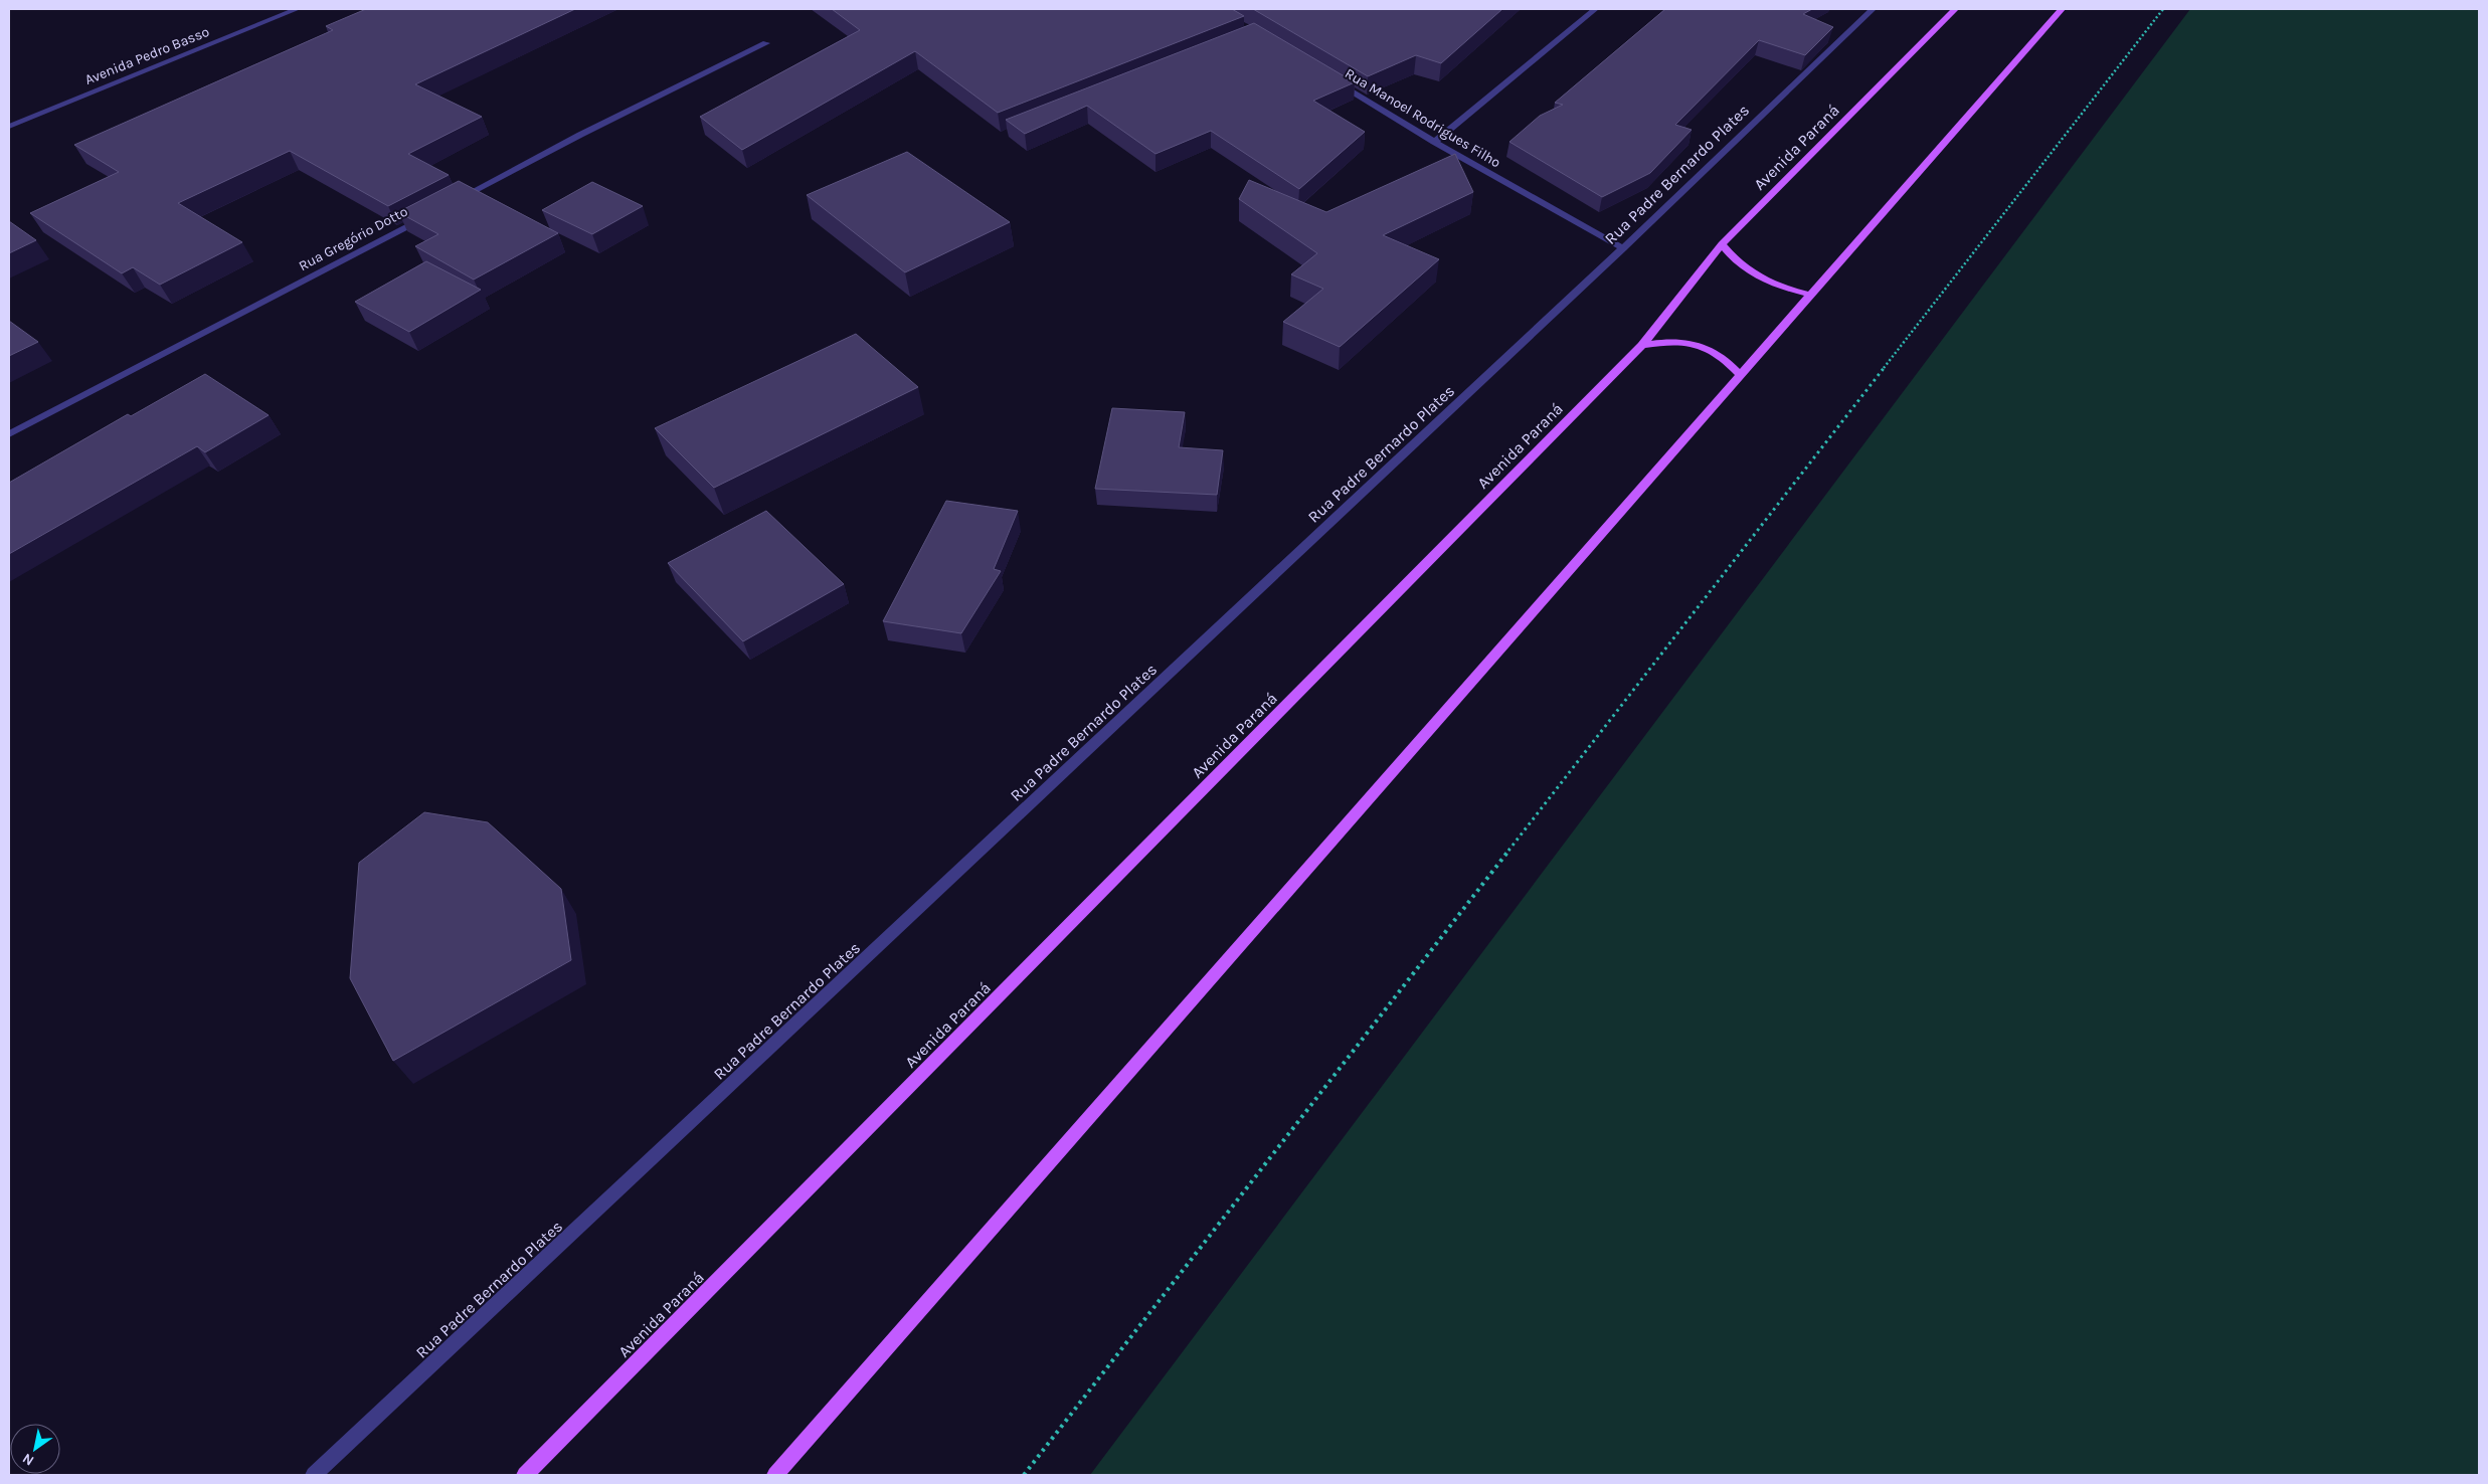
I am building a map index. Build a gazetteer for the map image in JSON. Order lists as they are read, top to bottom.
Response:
{
  "streets": {
    "main road": ["Avenida Paraná"],
    "street": [
      "Avenida Pedro Basso",
      "Rua Manoel Rodrigues Filho",
      "Rua Padre Bernardo Plates",
      "Rua Gregório Dotto"
    ]
  },
  "crossings": [
    ["Rua Manoel Rodrigues Filho", "Rua Padre Bernardo Plates"]
  ],
  "north": "bottom left"
}
